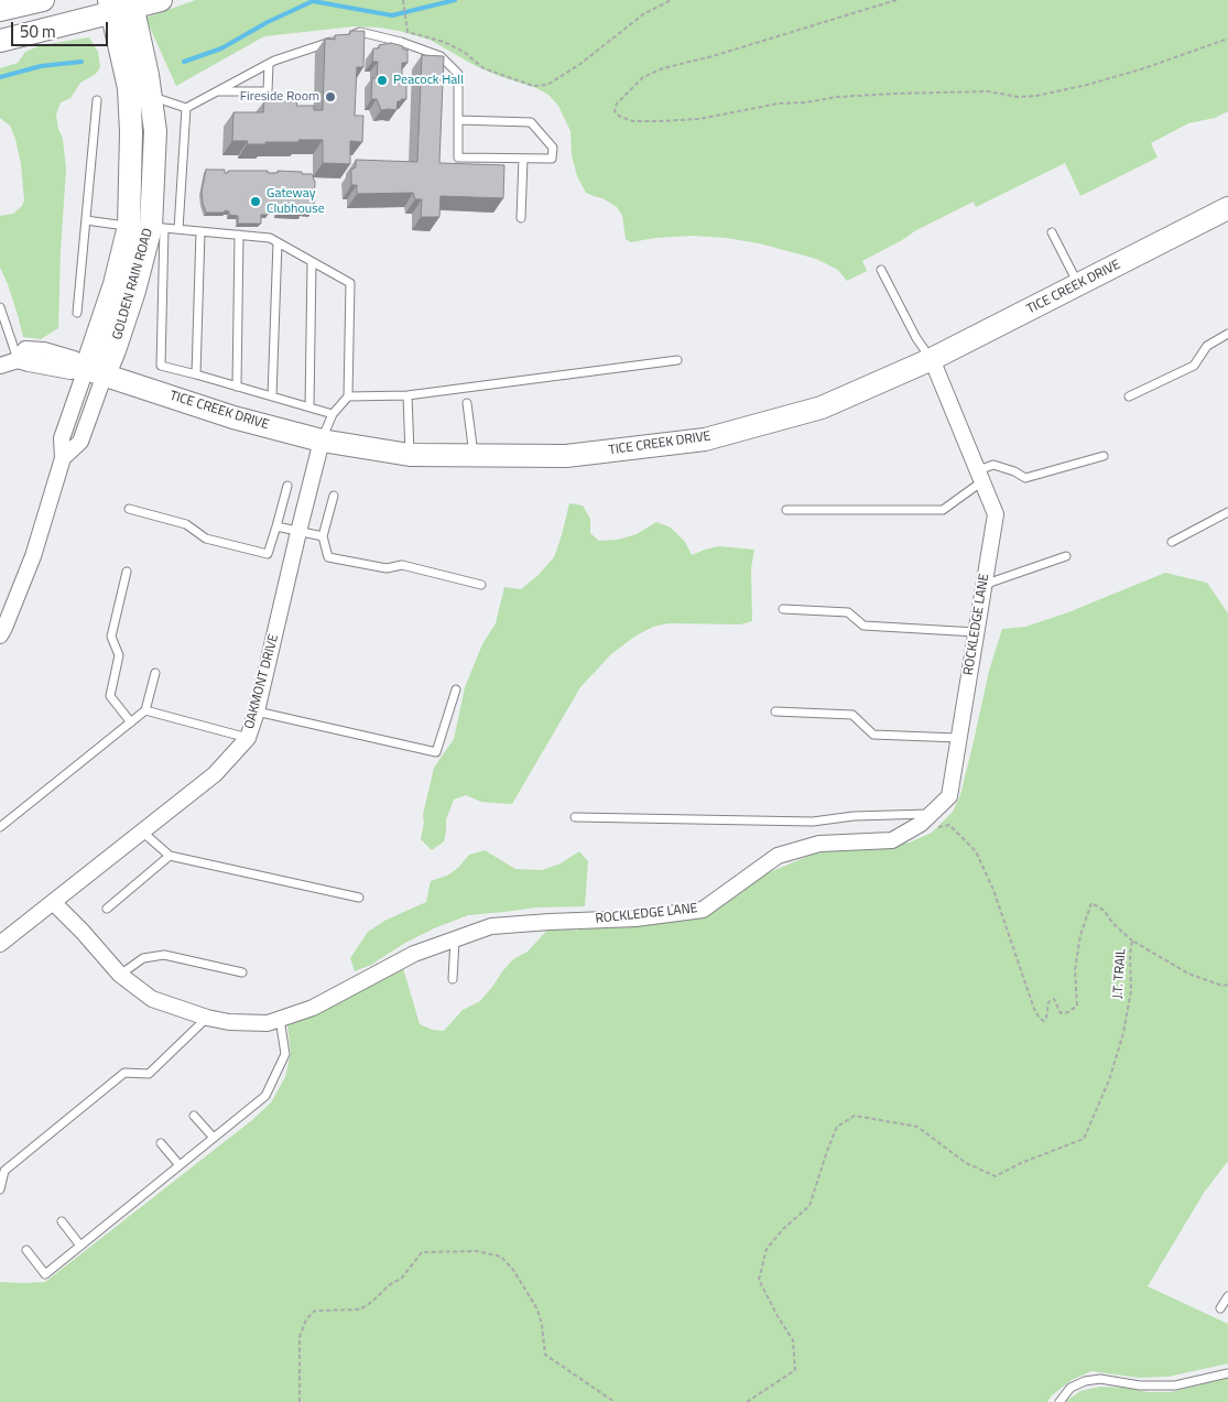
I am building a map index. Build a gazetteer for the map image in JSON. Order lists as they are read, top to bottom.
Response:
{
  "streets": {
    "street": [
      "GOLDEN RAIN ROAD",
      "TICE CREEK DRIVE",
      "ROCKLEDGE LANE",
      "OAKMONT DRIVE"
    ],
    "path": ["J.T. TRAIL"]
  },
  "crossings": [
    ["GOLDEN RAIN ROAD", "TICE CREEK DRIVE"],
    ["TICE CREEK DRIVE", "ROCKLEDGE LANE"],
    ["TICE CREEK DRIVE", "OAKMONT DRIVE"],
    ["ROCKLEDGE LANE", "OAKMONT DRIVE"]
  ],
  "places": ["Peacock Hall", "Fireside Room", "Gateway Clubhouse"],
  "scale_bar": "50 m"
}
